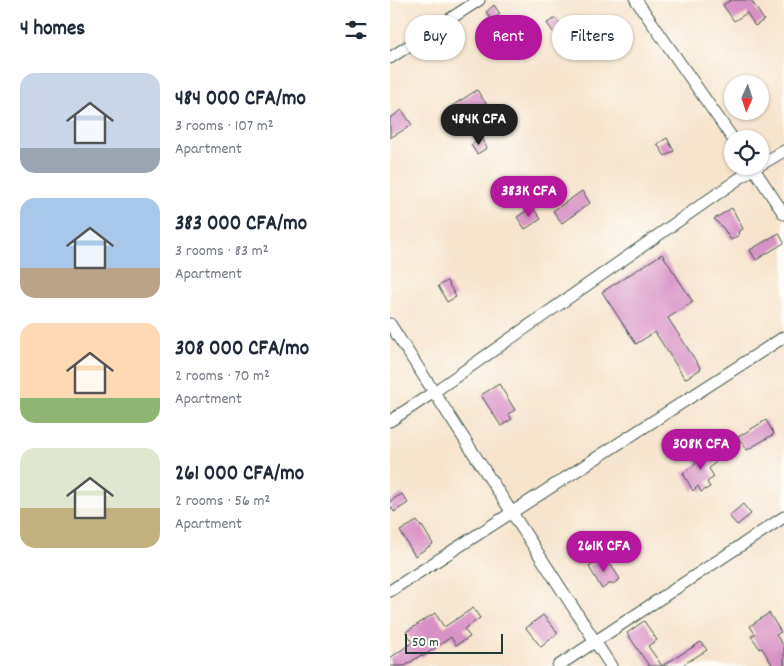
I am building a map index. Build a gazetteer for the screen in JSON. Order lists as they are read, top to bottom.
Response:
{
  "scale_bar": "50 m",
  "north": "bottom",
  "page": {
    "heading": "4 homes",
    "chip": ["Buy", "Rent", "Filters"],
    "list": [
      {
        "name": "484 000 CFA/mo",
        "note": "3 rooms · 107 m² · Apartment"
      },
      {
        "name": "383 000 CFA/mo",
        "note": "3 rooms · 83 m² · Apartment"
      },
      {
        "name": "308 000 CFA/mo",
        "note": "2 rooms · 70 m² · Apartment"
      },
      {
        "name": "261 000 CFA/mo",
        "note": "2 rooms · 56 m² · Apartment"
      }
    ],
    "price": [
      "484K CFA",
      "383K CFA",
      "308K CFA",
      "261K CFA"
    ],
    "scale": "50 m"
  }
}
